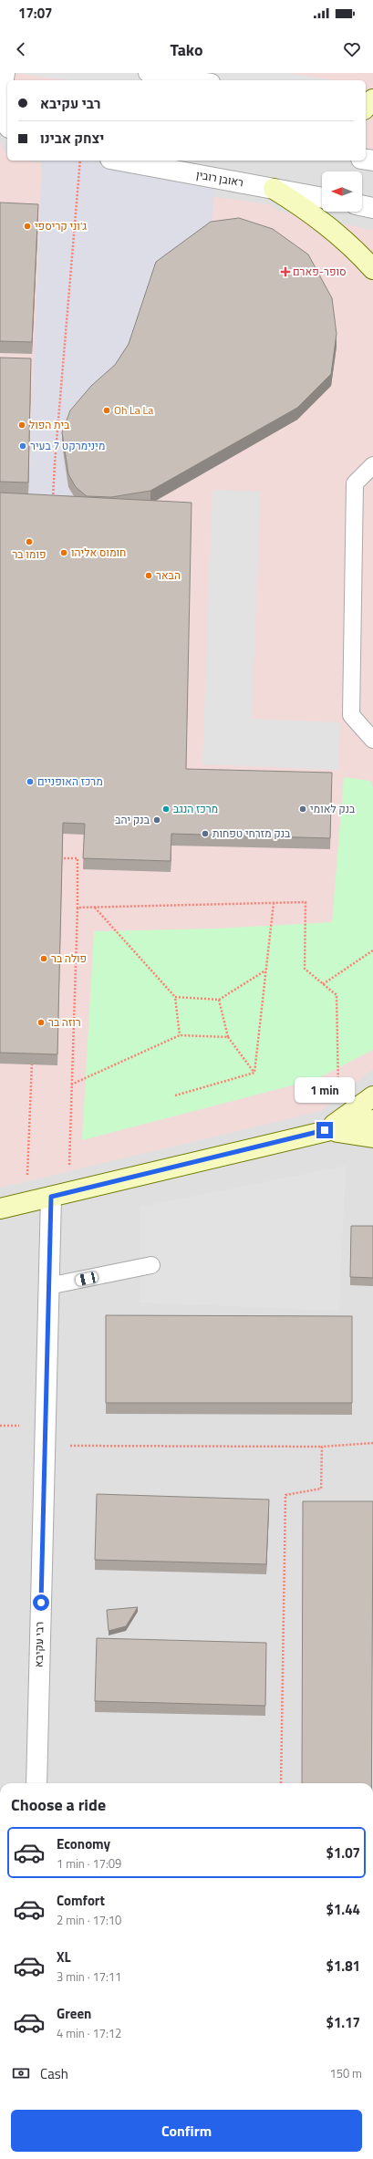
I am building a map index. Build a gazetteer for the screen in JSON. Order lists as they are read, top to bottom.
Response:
{
  "streets": {
    "street": ["ראובן רובין", "רבי עקיבא"]
  },
  "places": {
    "other": [
      "ג'וני קריספי",
      "Oh La La",
      "בית הפול",
      "מינימרקט 7 בעיר",
      "פומו בר",
      "חומוס אליהו",
      "הבאר",
      "מרכז האופניים",
      "מרכז הנגב",
      "בנק לאומי",
      "בנק יהב",
      "בנק מזרחי טפחות",
      "פולה בר",
      "רוזה בר"
    ],
    "health": ["סופר-פארם"]
  },
  "north": "left",
  "page": {
    "status": "17:07",
    "header": "Tako",
    "banner": ["רבי עקיבא", "יצחק אבינו"],
    "bubble": "1 min",
    "heading": "Choose a ride",
    "list": [
      {
        "name": "Economy",
        "note": "1 min · 17:09",
        "value": "$1.07"
      },
      {
        "name": "Comfort",
        "note": "2 min · 17:10",
        "value": "$1.44"
      },
      {
        "name": "XL",
        "note": "3 min · 17:11",
        "value": "$1.81"
      },
      {
        "name": "Green",
        "note": "4 min · 17:12",
        "value": "$1.17"
      }
    ],
    "pay": ["Cash", "150 m"],
    "buttons": "Confirm"
  }
}
